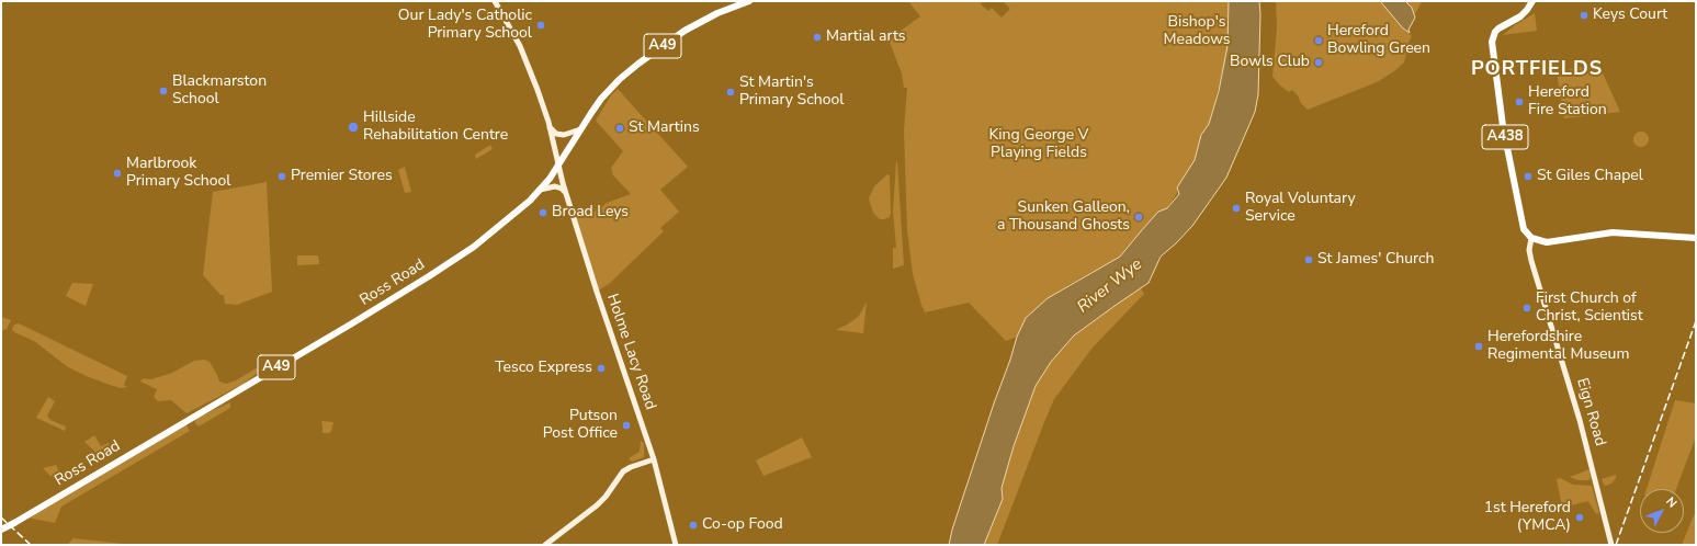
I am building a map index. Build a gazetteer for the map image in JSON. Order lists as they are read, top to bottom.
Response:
{
  "streets": {
    "highway": ["A49", "A438", "Ross Road"],
    "street": ["Holme Lacy Road", "Eign Road"]
  },
  "crossings": [
    ["A438", "Eign Road"],
    ["Ross Road", "Holme Lacy Road"]
  ],
  "districts": ["PORTFIELDS"],
  "water": ["River Wye"],
  "parks": ["Bishop's Meadows", "King George V Playing Fields"],
  "places": [
    "Keys Court",
    "Our Lady's Catholic Primary School",
    "Martial arts",
    "Hereford Bowling Green",
    "Bowls Club",
    "Blackmarston School",
    "St Martin's Primary School",
    "Hereford Fire Station",
    "Hillside Rehabilitation Centre",
    "St Martins",
    "Marlbrook Primary School",
    "Premier Stores",
    "St Giles Chapel",
    "Royal Voluntary Service",
    "Broad Leys",
    "Sunken Galleon, a Thousand Ghosts",
    "St James' Church",
    "First Church of Christ, Scientist",
    "Herefordshire Regimental Museum",
    "Tesco Express",
    "Putson Post Office",
    "1st Hereford (YMCA)",
    "Co-op Food"
  ],
  "north": "top right"
}
